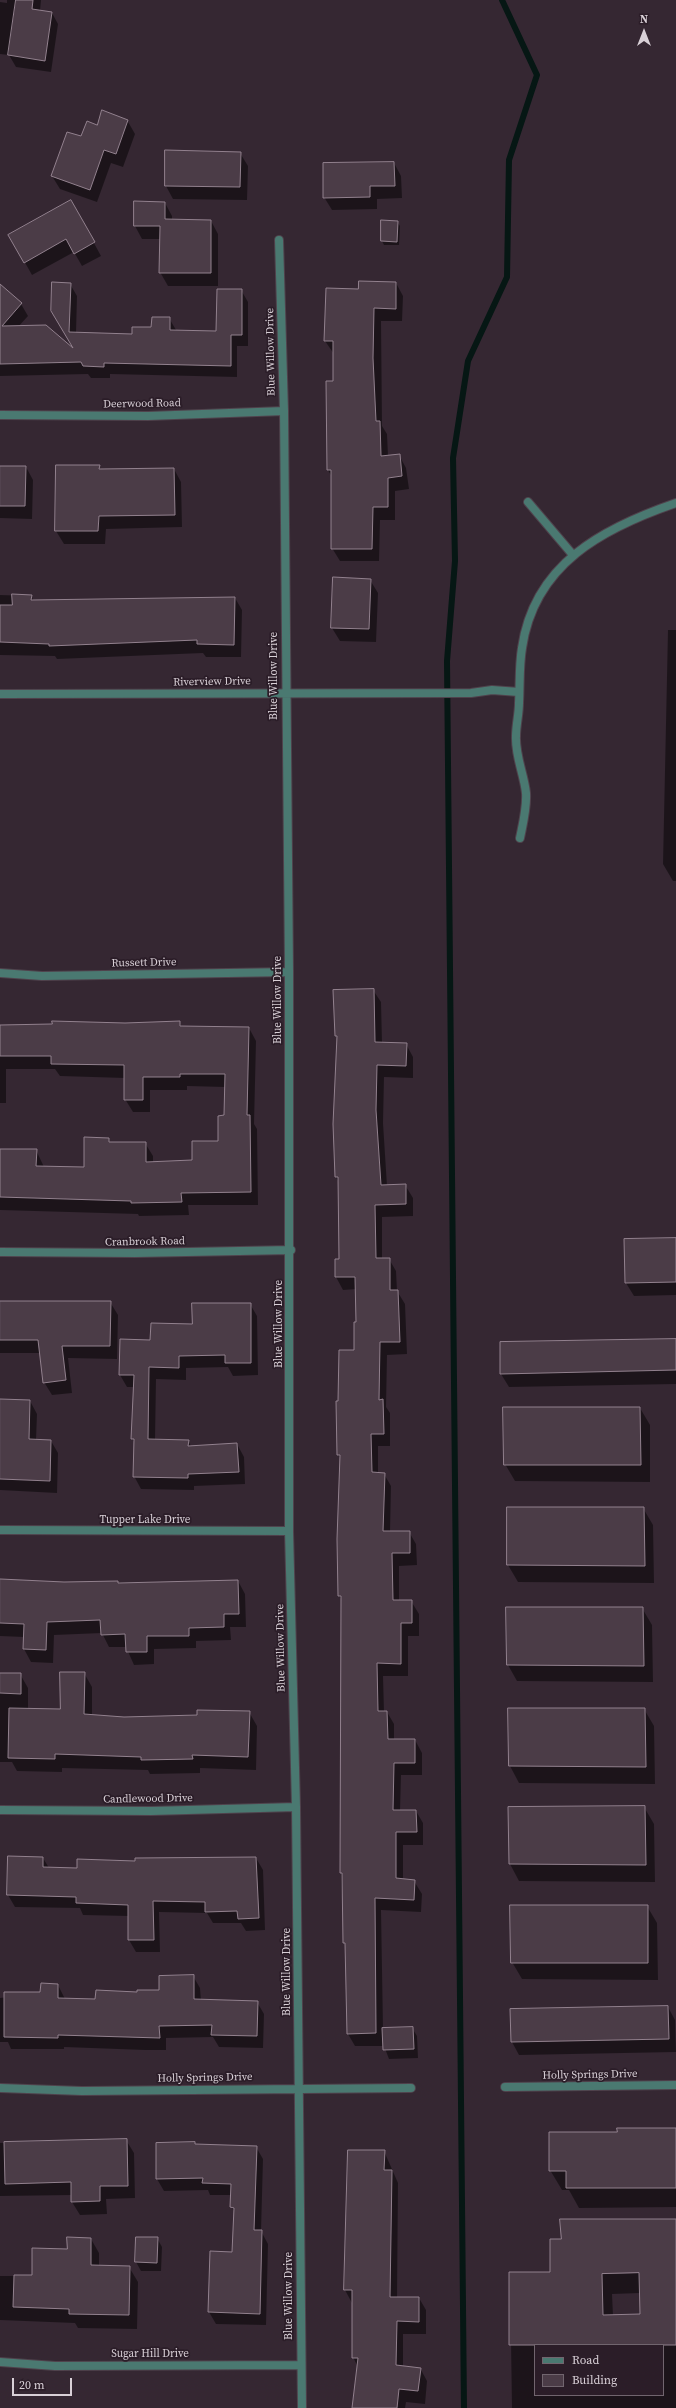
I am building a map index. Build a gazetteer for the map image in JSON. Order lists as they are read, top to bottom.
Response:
{
  "streets": {
    "street": [
      "Blue Willow Drive",
      "Deerwood Road",
      "Riverview Drive",
      "Russett Drive",
      "Cranbrook Road",
      "Tupper Lake Drive",
      "Candlewood Drive",
      "Holly Springs Drive",
      "Sugar Hill Drive"
    ]
  },
  "crossings": [
    ["Blue Willow Drive", "Deerwood Road"],
    ["Blue Willow Drive", "Riverview Drive"],
    ["Blue Willow Drive", "Russett Drive"],
    ["Blue Willow Drive", "Cranbrook Road"],
    ["Blue Willow Drive", "Tupper Lake Drive"],
    ["Blue Willow Drive", "Candlewood Drive"],
    ["Blue Willow Drive", "Holly Springs Drive"],
    ["Blue Willow Drive", "Sugar Hill Drive"]
  ],
  "legend": ["Road", "Building"],
  "scale_bar": "20 m",
  "north": "top"
}
